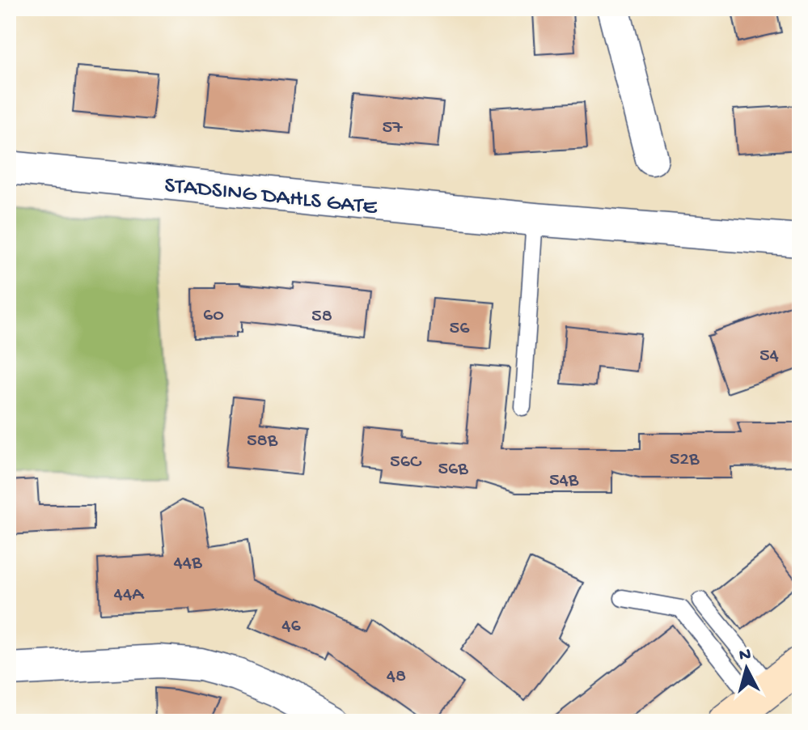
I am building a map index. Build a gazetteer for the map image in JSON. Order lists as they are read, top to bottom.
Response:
{
  "streets": {
    "street": ["STADSING DAHLS GATE"]
  },
  "house_numbers": [
    "57",
    "60",
    "58",
    "56",
    "54",
    "58B",
    "52B",
    "56C",
    "56B",
    "54B",
    "44B",
    "44A",
    "46",
    "48"
  ],
  "north": "top"
}
